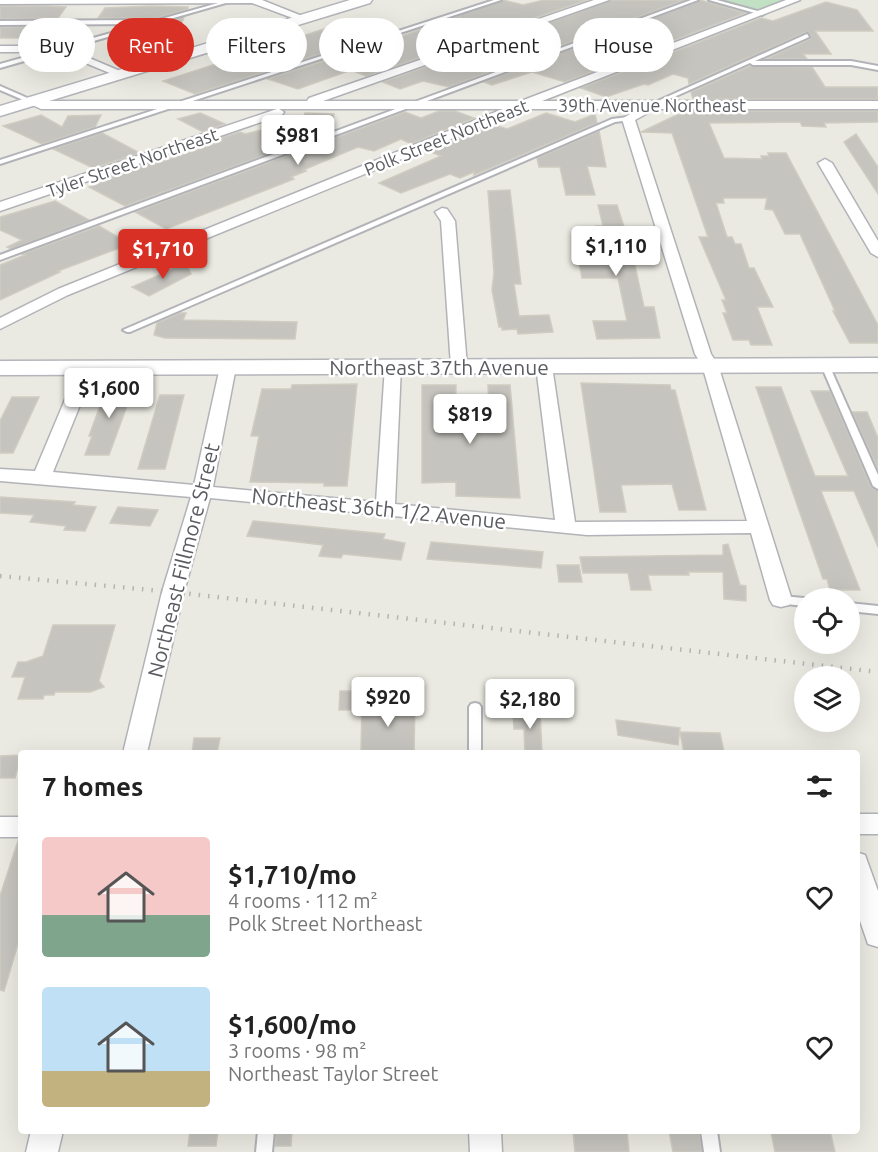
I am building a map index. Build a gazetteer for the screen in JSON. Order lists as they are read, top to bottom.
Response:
{
  "streets": {
    "street": [
      "39th Avenue Northeast",
      "Polk Street Northeast",
      "Tyler Street Northeast",
      "Northeast 37th Avenue",
      "Northeast 36th 1/2 Avenue",
      "Northeast Fillmore Street"
    ]
  },
  "crossings": [
    ["39th Avenue Northeast", "Polk Street Northeast"],
    ["39th Avenue Northeast", "Tyler Street Northeast"],
    ["Northeast 37th Avenue", "Northeast Fillmore Street"],
    ["Northeast 36th 1/2 Avenue", "Northeast Fillmore Street"]
  ],
  "page": {
    "chip": [
      "Buy",
      "Rent",
      "Filters",
      "New",
      "Apartment",
      "House"
    ],
    "price": [
      "$981",
      "$1,110",
      "$1,710",
      "$1,600",
      "$819",
      "$920",
      "$2,180"
    ],
    "heading": "7 homes",
    "list": [
      {
        "name": "$1,710/mo",
        "note": "4 rooms · 112 m² · Polk Street Northeast"
      },
      {
        "name": "$1,600/mo",
        "note": "3 rooms · 98 m² · Northeast Taylor Street"
      }
    ]
  }
}
